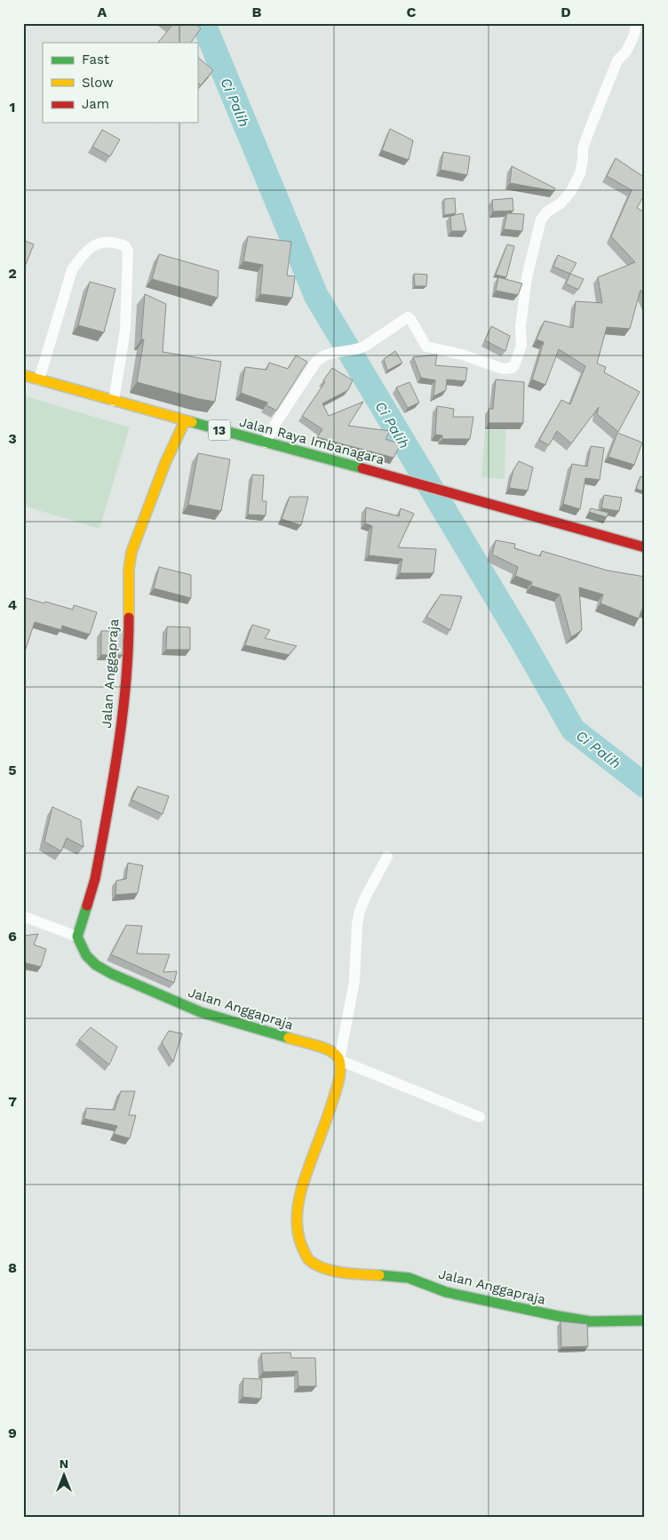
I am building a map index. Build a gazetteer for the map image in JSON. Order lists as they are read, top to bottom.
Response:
{
  "streets": {
    "main road": ["13", "Jalan Raya Imbanagara", "Jalan Anggapraja"]
  },
  "crossings": [
    ["Jalan Raya Imbanagara", "Jalan Anggapraja"]
  ],
  "water": ["Ci Palih"],
  "legend": ["Fast", "Slow", "Jam"],
  "north": "top",
  "grid": {
    "columns": [
      "A",
      "B",
      "C",
      "D"
    ],
    "rows": [
      "1",
      "2",
      "3",
      "4",
      "5",
      "6",
      "7",
      "8",
      "9"
    ]
  }
}
